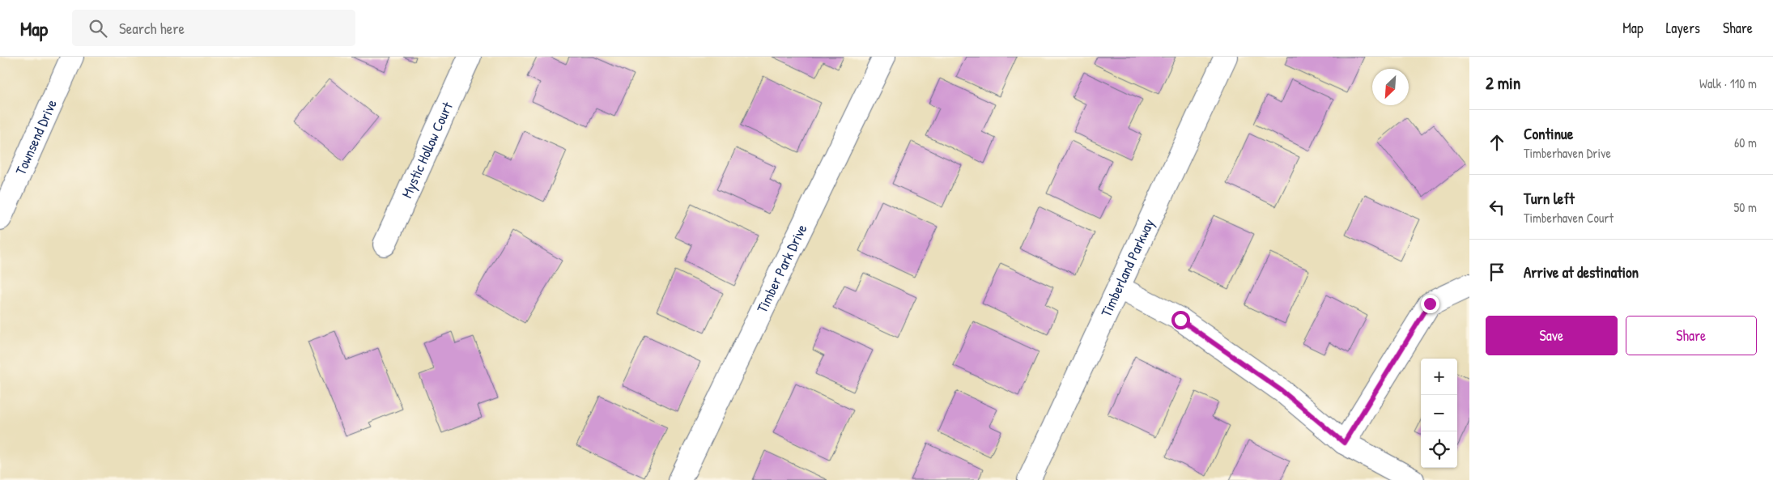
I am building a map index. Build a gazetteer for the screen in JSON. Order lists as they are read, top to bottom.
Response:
{
  "streets": {
    "street": [
      "Townsend Drive",
      "Mystic Hollow Court",
      "Timber Park Drive",
      "Timberland Parkway"
    ]
  },
  "north": "bottom left",
  "page": {
    "header": "Map",
    "search": "Search here",
    "nav": ["Map", "Layers", "Share"],
    "heading": ["2 min", "Walk · 110 m"],
    "list": [
      ["Continue", "Timberhaven Drive", "60 m"],
      ["Turn left", "Timberhaven Court", "50 m"],
      "Arrive at destination"
    ],
    "buttons": ["Save", "Share"],
    "map_buttons": ["+", "−"]
  }
}
